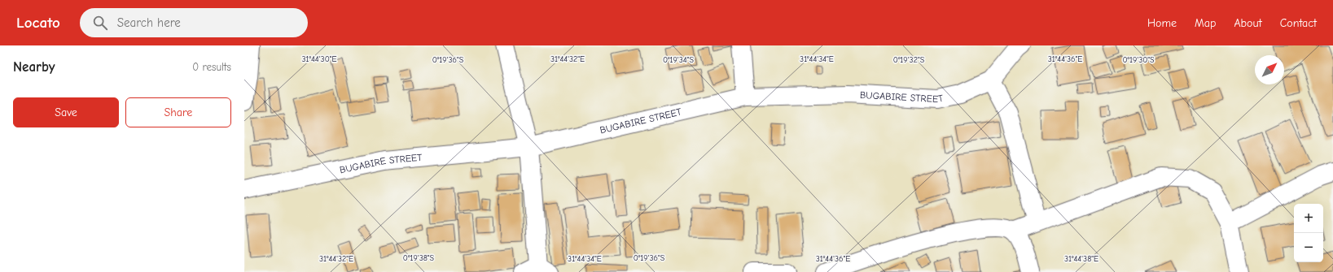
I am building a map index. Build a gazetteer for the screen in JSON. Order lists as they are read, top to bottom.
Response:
{
  "streets": {
    "street": ["BUGABIRE STREET"]
  },
  "north": "top right",
  "page": {
    "header": "Locato",
    "search": "Search here",
    "nav": [
      "Home",
      "Map",
      "About",
      "Contact"
    ],
    "heading": ["Nearby", "0 results"],
    "buttons": ["Save", "Share"],
    "map_buttons": ["+", "−"]
  },
  "coordinates": [
    "31°44'30\"E",
    "31°44'32\"E",
    "31°44'34\"E",
    "31°44'36\"E",
    "0°19'32\"S",
    "0°19'30\"S",
    "0°19'36\"S",
    "0°19'34\"S",
    "0°19'38\"S",
    "31°44'38\"E"
  ]
}
